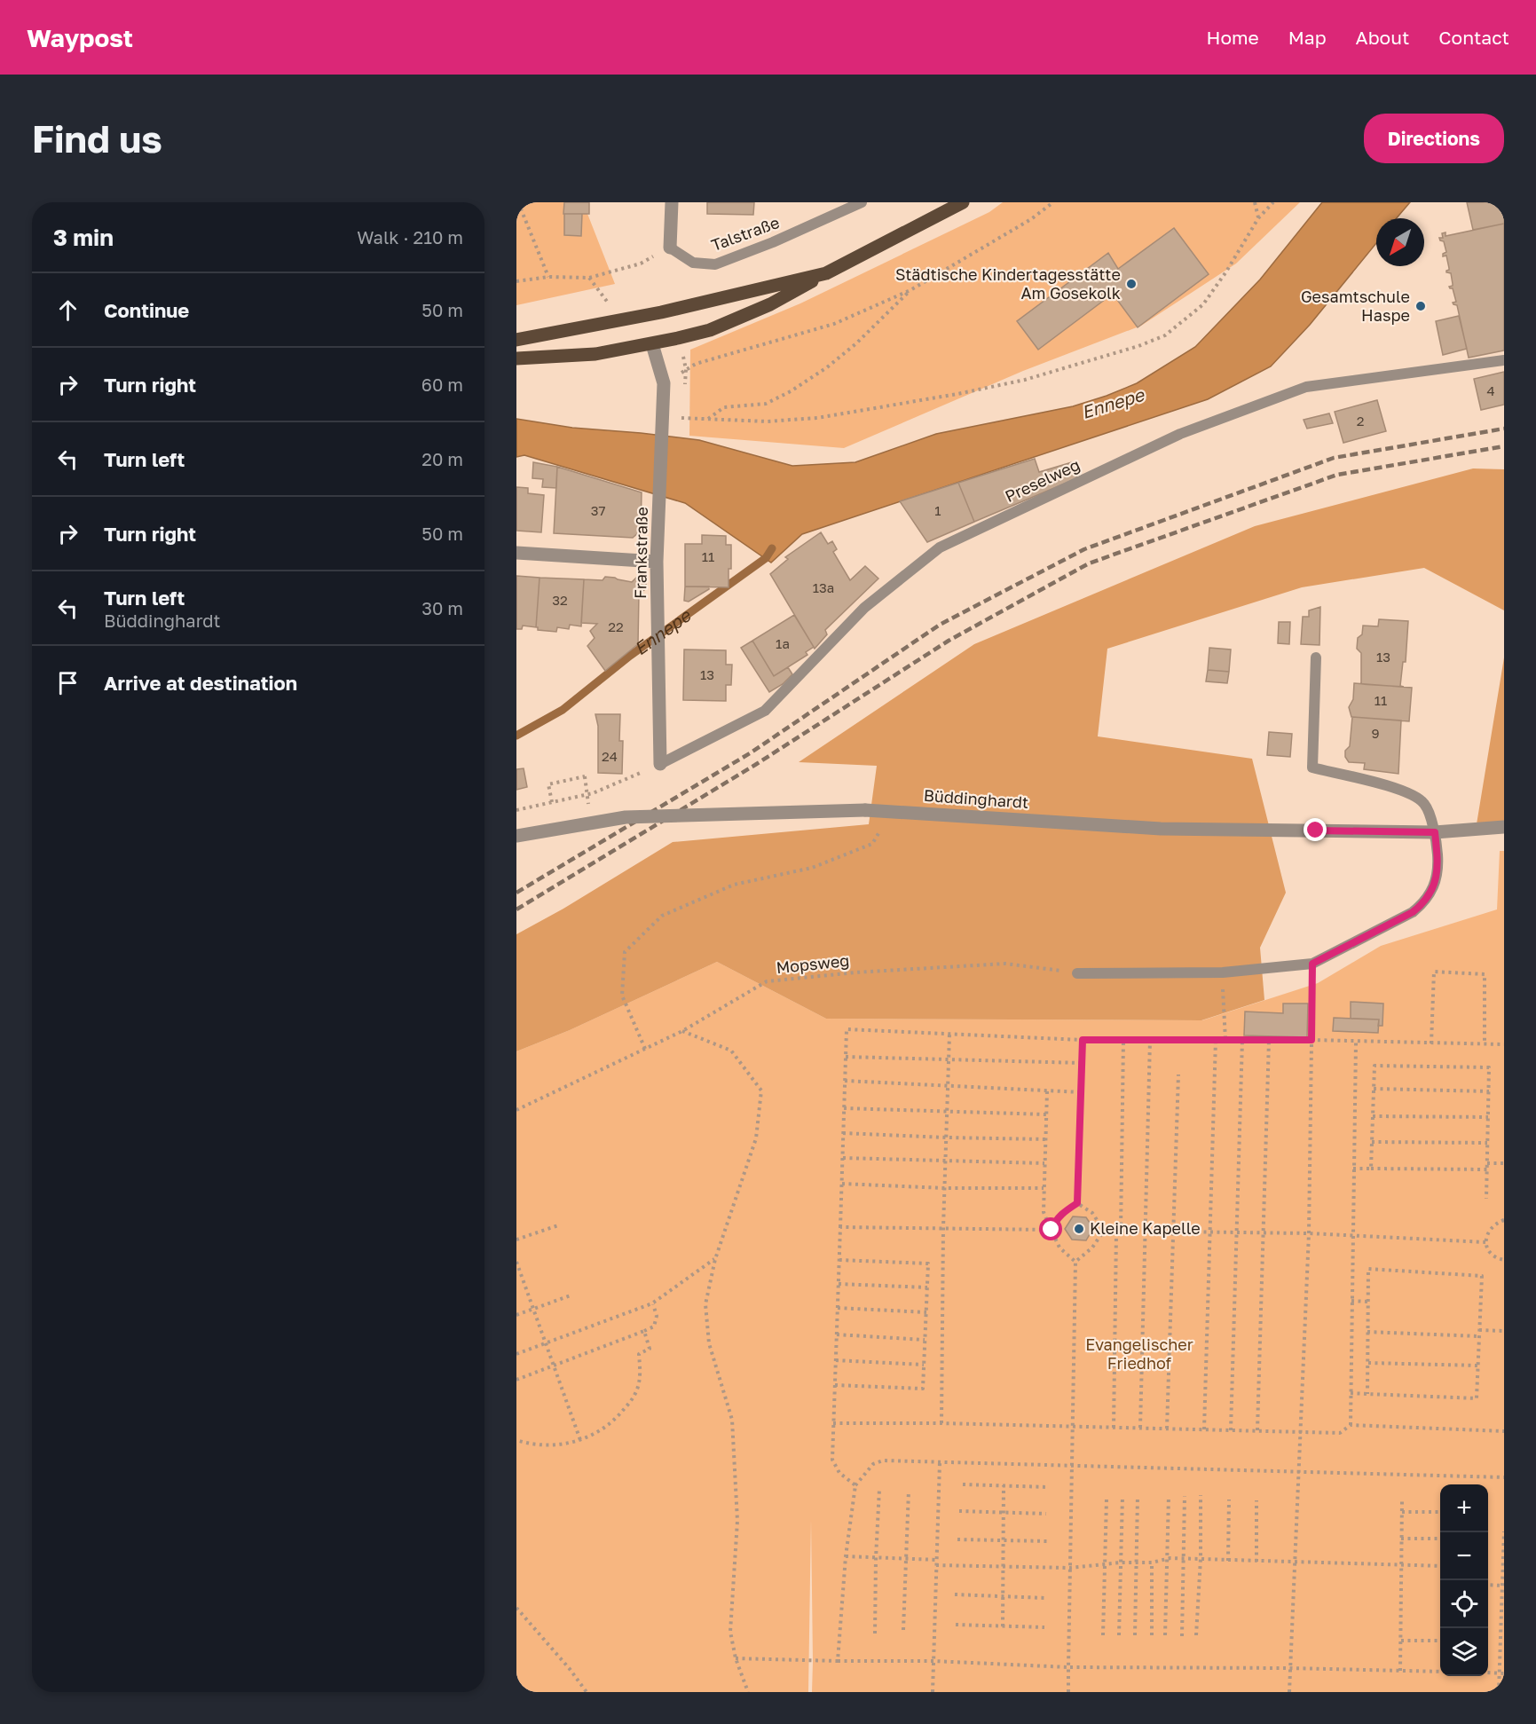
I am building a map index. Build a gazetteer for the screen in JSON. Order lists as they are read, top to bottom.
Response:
{
  "streets": {
    "street": ["Frankstraße", "Büddinghardt"],
    "lane": ["Talstraße", "Preselweg"],
    "path": ["Mopsweg"]
  },
  "crossings": [
    ["Preselweg", "Frankstraße"]
  ],
  "water": ["Ennepe"],
  "parks": ["Evangelischer Friedhof"],
  "places": ["Städtische Kindertagesstätte Am Gosekolk", "Gesamtschule Haspe", "Kleine Kapelle"],
  "house_numbers": [
    "4",
    "2",
    "37",
    "1",
    "11",
    "13a",
    "32",
    "22",
    "1a",
    "13",
    "13",
    "11",
    "9",
    "24"
  ],
  "north": "bottom left",
  "page": {
    "header": "Waypost",
    "nav": [
      "Home",
      "Map",
      "About",
      "Contact"
    ],
    "buttons": "Directions",
    "title": "Find us",
    "heading": ["3 min", "Walk · 210 m"],
    "list": [
      ["Continue", "50 m"],
      ["Turn right", "60 m"],
      ["Turn left", "20 m"],
      ["Turn right", "50 m"],
      ["Turn left", "Büddinghardt", "30 m"],
      "Arrive at destination"
    ],
    "map_buttons": ["+", "−"]
  }
}
